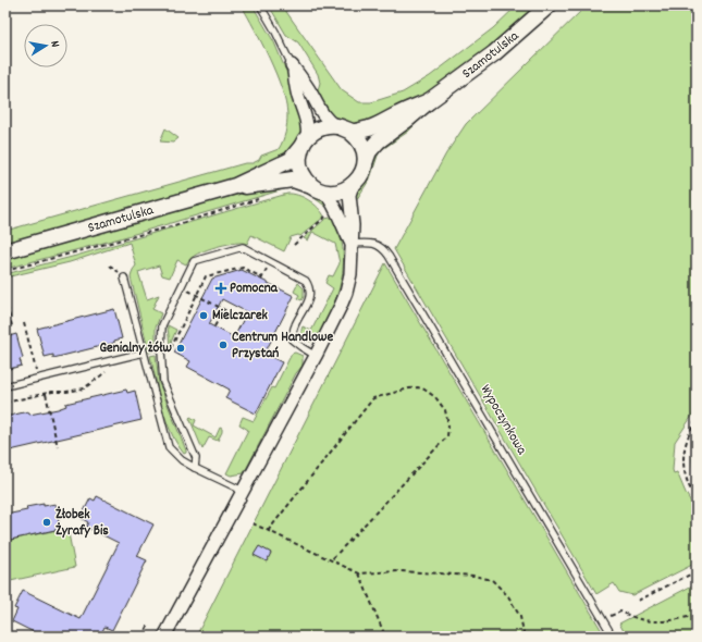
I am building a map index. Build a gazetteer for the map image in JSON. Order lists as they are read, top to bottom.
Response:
{
  "streets": {
    "street": ["Szamotulska"],
    "lane": ["Wypoczynkowa"]
  },
  "places": {
    "health": ["Pomocna"],
    "other": [
      "Mielczarek",
      "Centrum Handlowe Przystań",
      "Genialny żółw",
      "Żłobek Żyrafy Bis"
    ]
  },
  "north": "right"
}
